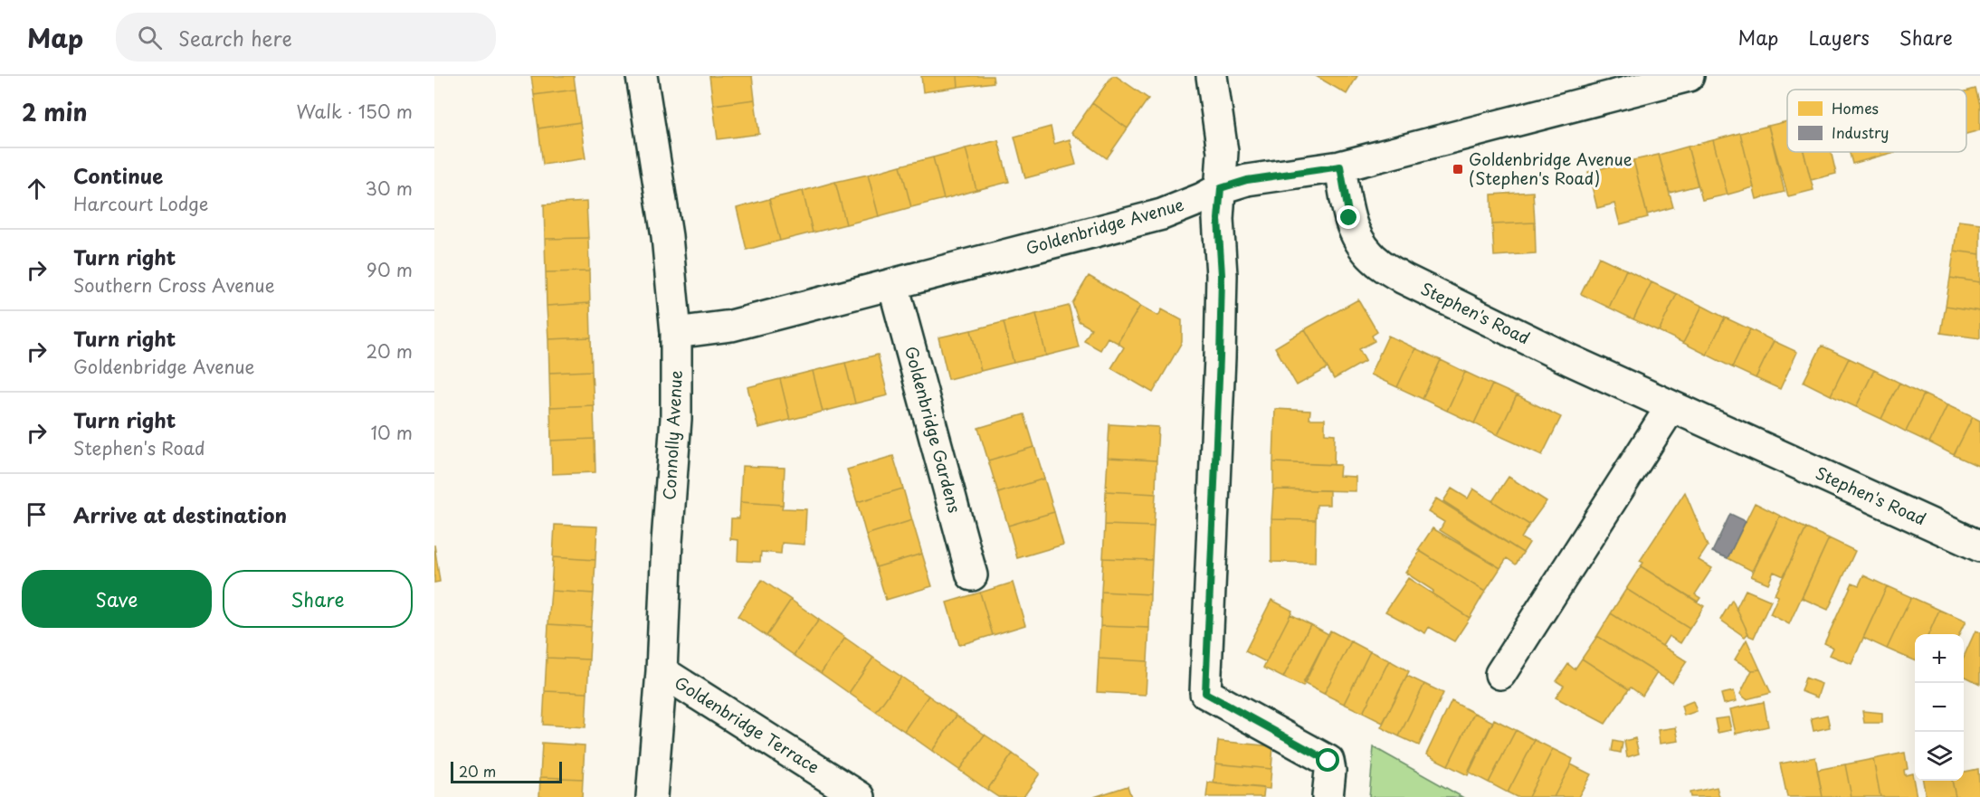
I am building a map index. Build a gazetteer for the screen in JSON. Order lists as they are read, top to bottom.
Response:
{
  "streets": {
    "street": [
      "Goldenbridge Avenue",
      "Stephen's Road",
      "Goldenbridge Gardens",
      "Connolly Avenue",
      "Goldenbridge Terrace"
    ]
  },
  "crossings": [
    ["Goldenbridge Avenue", "Stephen's Road"],
    ["Goldenbridge Avenue", "Goldenbridge Gardens"],
    ["Goldenbridge Avenue", "Connolly Avenue"],
    ["Connolly Avenue", "Goldenbridge Terrace"]
  ],
  "places": {
    "transit": ["Goldenbridge Avenue (Stephen's Road)"]
  },
  "legend": ["Homes", "Industry"],
  "scale_bar": "20 m",
  "page": {
    "header": "Map",
    "search": "Search here",
    "nav": ["Map", "Layers", "Share"],
    "heading": ["2 min", "Walk · 150 m"],
    "list": [
      ["Continue", "Harcourt Lodge", "30 m"],
      ["Turn right", "Southern Cross Avenue", "90 m"],
      ["Turn right", "Goldenbridge Avenue", "20 m"],
      ["Turn right", "Stephen's Road", "10 m"],
      "Arrive at destination"
    ],
    "buttons": ["Save", "Share"],
    "map_buttons": ["+", "−"],
    "scale": "20 m"
  }
}
